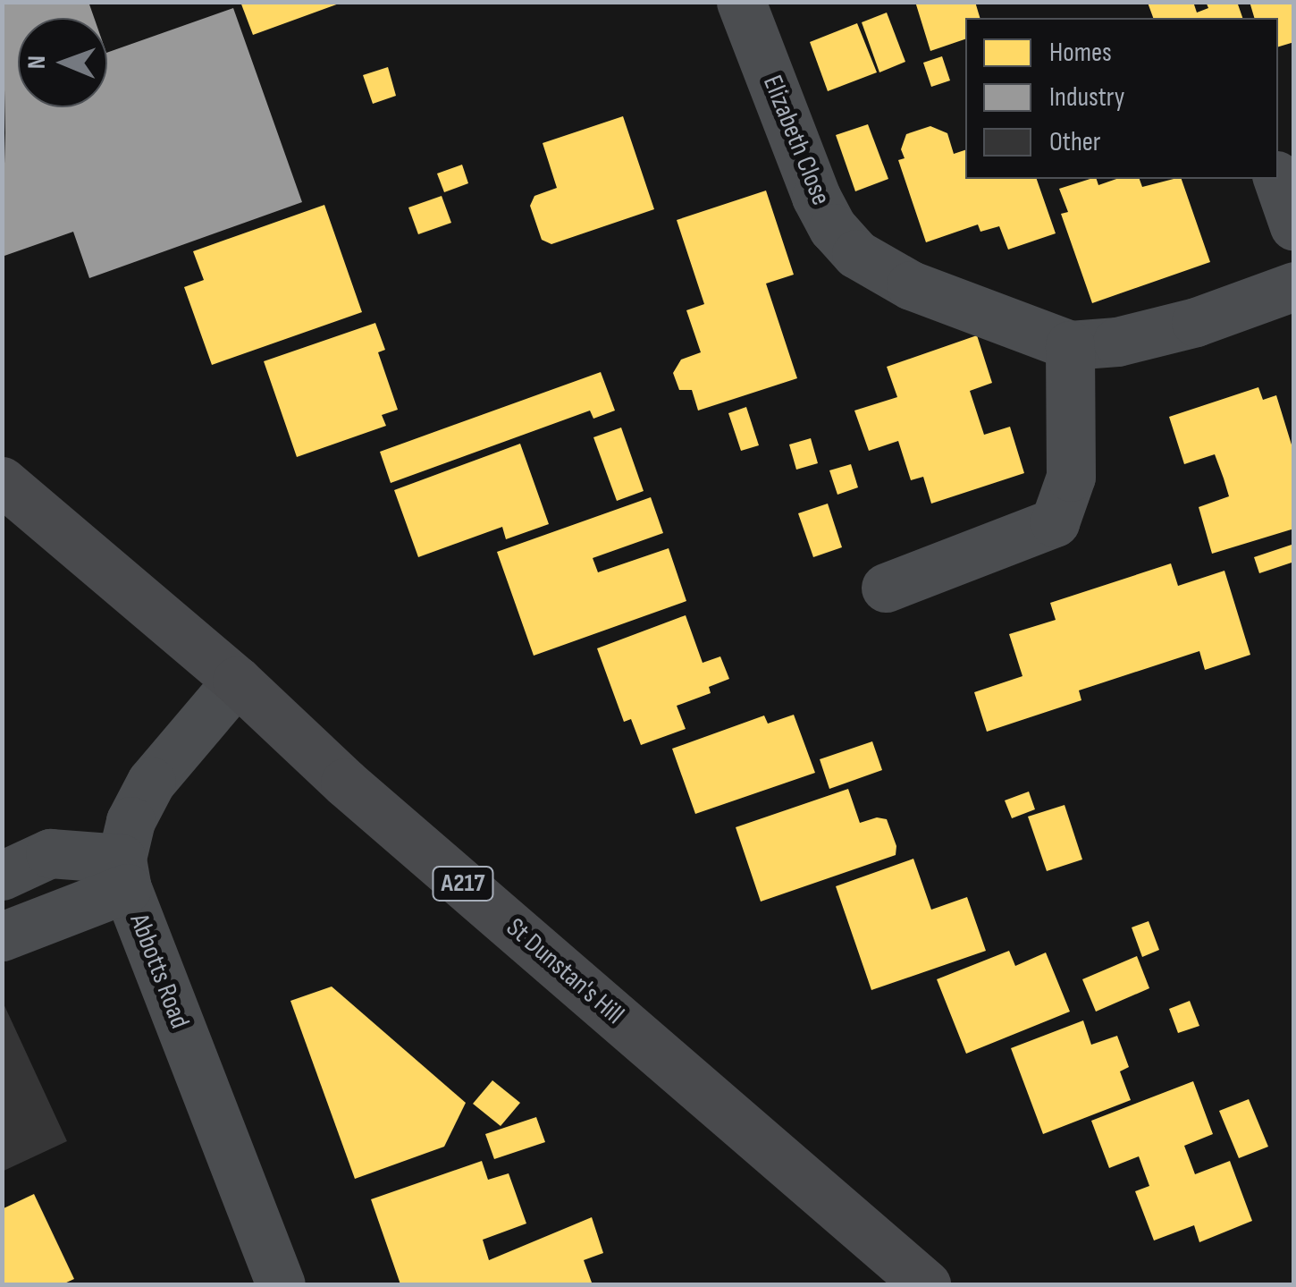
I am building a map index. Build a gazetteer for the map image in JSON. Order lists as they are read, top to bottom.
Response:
{
  "streets": {
    "highway": ["A217", "St Dunstan's Hill"],
    "street": ["Elizabeth Close", "Abbotts Road"]
  },
  "legend": ["Homes", "Industry", "Other"],
  "north": "left"
}
